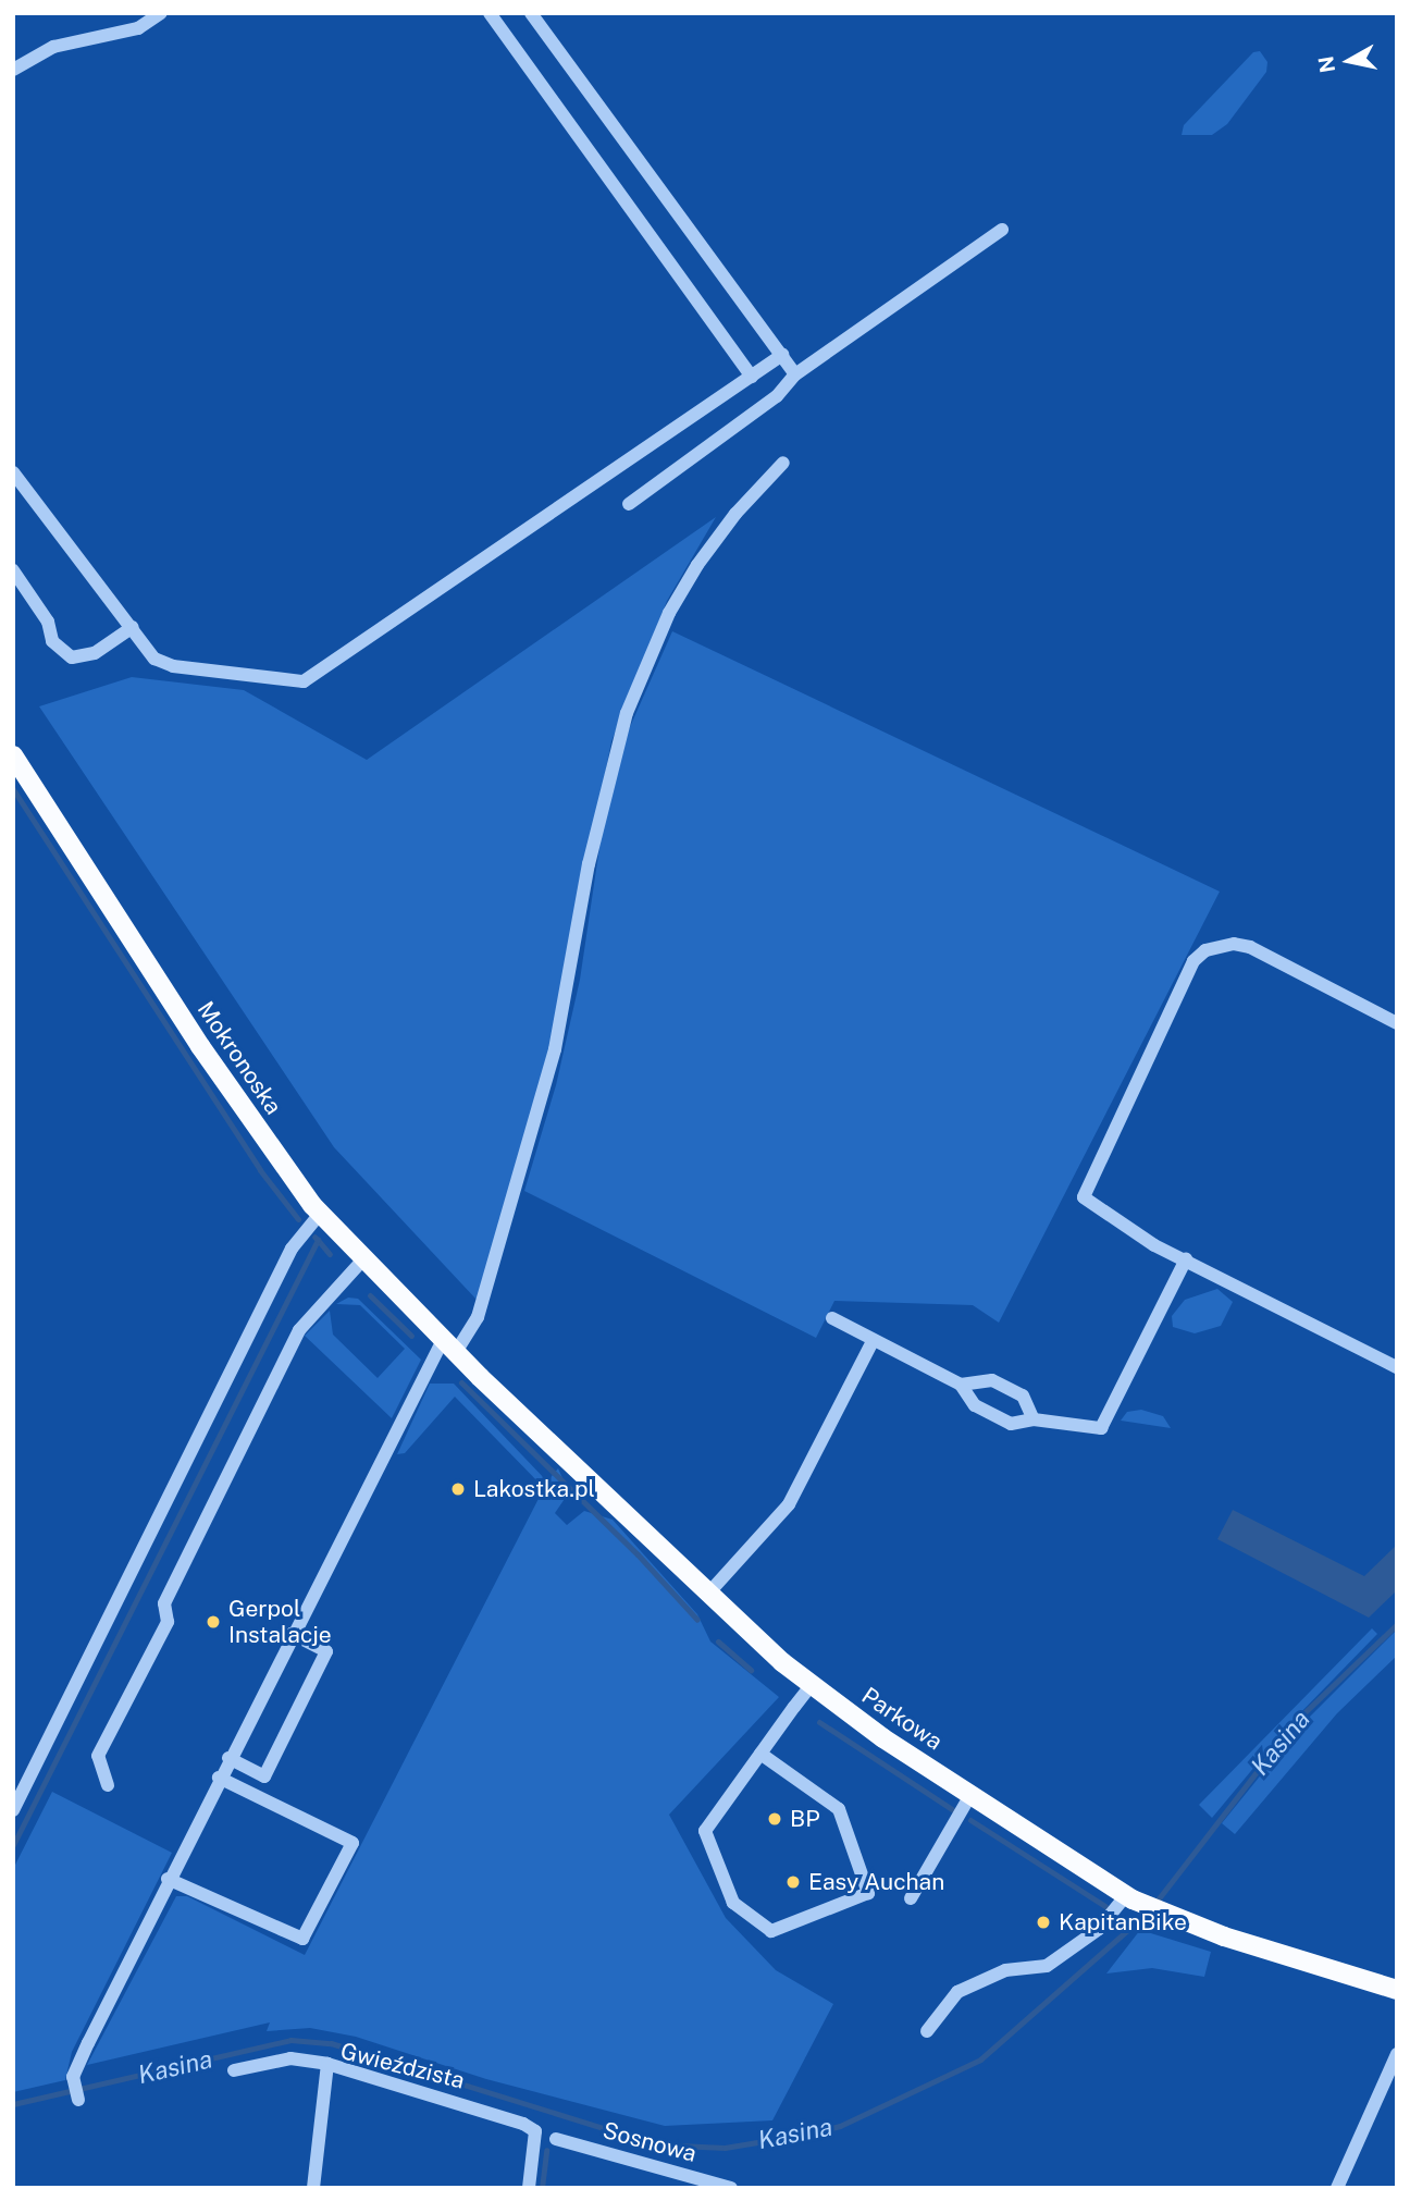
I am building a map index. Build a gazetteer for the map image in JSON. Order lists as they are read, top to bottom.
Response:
{
  "streets": {
    "main road": ["Mokronoska", "Parkowa"],
    "street": ["Gwieździsta", "Sosnowa"]
  },
  "crossings": [
    ["Mokronoska", "Parkowa"]
  ],
  "water": ["Kasina"],
  "places": [
    "Lakostka.pl",
    "Gerpol Instalacje",
    "BP",
    "Easy Auchan",
    "KapitanBike"
  ],
  "north": "left"
}
